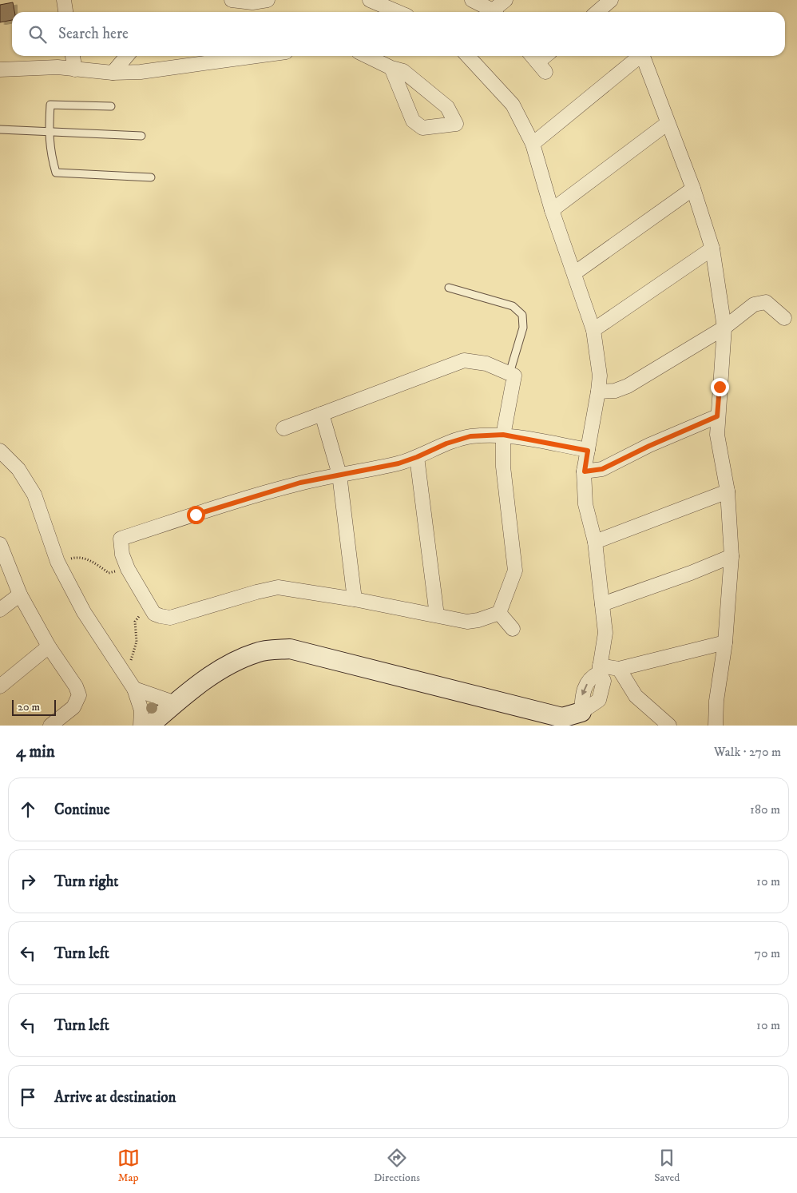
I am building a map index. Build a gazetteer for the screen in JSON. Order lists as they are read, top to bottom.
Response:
{
  "scale_bar": "20 m",
  "page": {
    "search": "Search here",
    "scale": "20 m",
    "heading": ["4 min", "Walk · 270 m"],
    "list": [
      ["Continue", "180 m"],
      ["Turn right", "10 m"],
      ["Turn left", "70 m"],
      ["Turn left", "10 m"],
      "Arrive at destination"
    ],
    "nav": ["Map", "Directions", "Saved"]
  }
}
